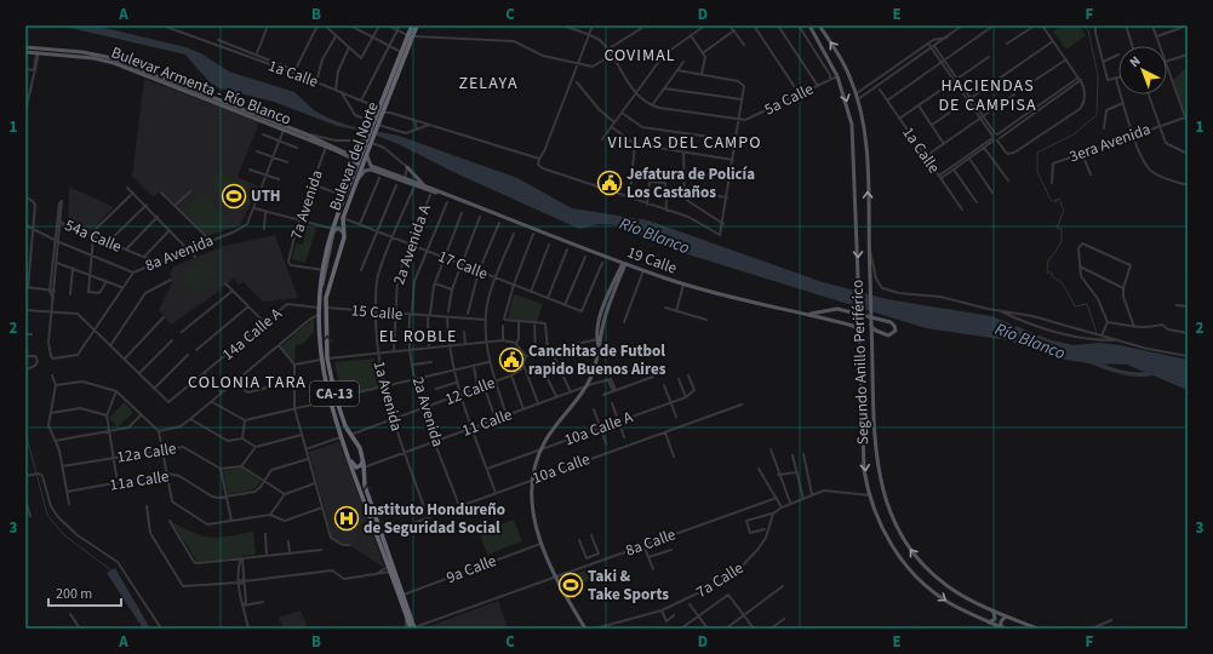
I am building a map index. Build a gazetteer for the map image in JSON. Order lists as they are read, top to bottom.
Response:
{
  "streets": {
    "highway": ["Bulevar del Norte", "CA-13"],
    "main road": ["Bulevar Armenta - Río Blanco", "19 Calle", "Segundo Anillo Periférico"],
    "street": [
      "1a Calle",
      "5a Calle",
      "3era Avenida",
      "7a Avenida",
      "54a Calle",
      "2a Avenida A",
      "8a Avenida",
      "17 Calle",
      "15 Calle",
      "14a Calle A",
      "12 Calle",
      "1a Avenida",
      "2a Avenida",
      "11 Calle",
      "10a Calle A",
      "12a Calle",
      "10a Calle",
      "11a Calle",
      "8a Calle",
      "9a Calle",
      "7a Calle"
    ]
  },
  "crossings": [
    ["1a Calle", "Bulevar del Norte"],
    ["Bulevar Armenta - Río Blanco", "7a Avenida"],
    ["Bulevar Armenta - Río Blanco", "8a Avenida"],
    ["5a Calle", "Segundo Anillo Periférico"],
    ["Bulevar del Norte", "7a Avenida"],
    ["Bulevar del Norte", "19 Calle"],
    ["Bulevar del Norte", "17 Calle"],
    ["Bulevar del Norte", "15 Calle"],
    ["Bulevar del Norte", "14a Calle A"],
    ["Bulevar del Norte", "12 Calle"],
    ["Bulevar del Norte", "11 Calle"],
    ["Bulevar del Norte", "10a Calle"],
    ["Bulevar del Norte", "8a Calle"],
    ["Bulevar del Norte", "9a Calle"],
    ["54a Calle", "8a Avenida"],
    ["2a Avenida A", "17 Calle"],
    ["2a Avenida A", "15 Calle"],
    ["17 Calle", "1a Avenida"],
    ["15 Calle", "1a Avenida"],
    ["15 Calle", "2a Avenida"],
    ["12 Calle", "1a Avenida"],
    ["12 Calle", "2a Avenida"],
    ["1a Avenida", "11 Calle"],
    ["1a Avenida", "10a Calle"],
    ["2a Avenida", "11 Calle"],
    ["2a Avenida", "10a Calle"]
  ],
  "districts": [
    "COVIMAL",
    "ZELAYA",
    "HACIENDAS DE CAMPISA",
    "VILLAS DEL CAMPO",
    "EL ROBLE",
    "COLONIA TARA"
  ],
  "water": ["Río Blanco"],
  "places": {
    "public building": ["Jefatura de Policía Los Castaños", "Canchitas de Futbol rapido Buenos Aires"],
    "sports": ["UTH", "Taki & Take Sports"],
    "hospital": ["Instituto Hondureño de Seguridad Social"]
  },
  "scale_bar": "200 m",
  "north": "top left",
  "grid": {
    "columns": [
      "A",
      "B",
      "C",
      "D",
      "E",
      "F"
    ],
    "rows": ["1", "2", "3"]
  }
}
